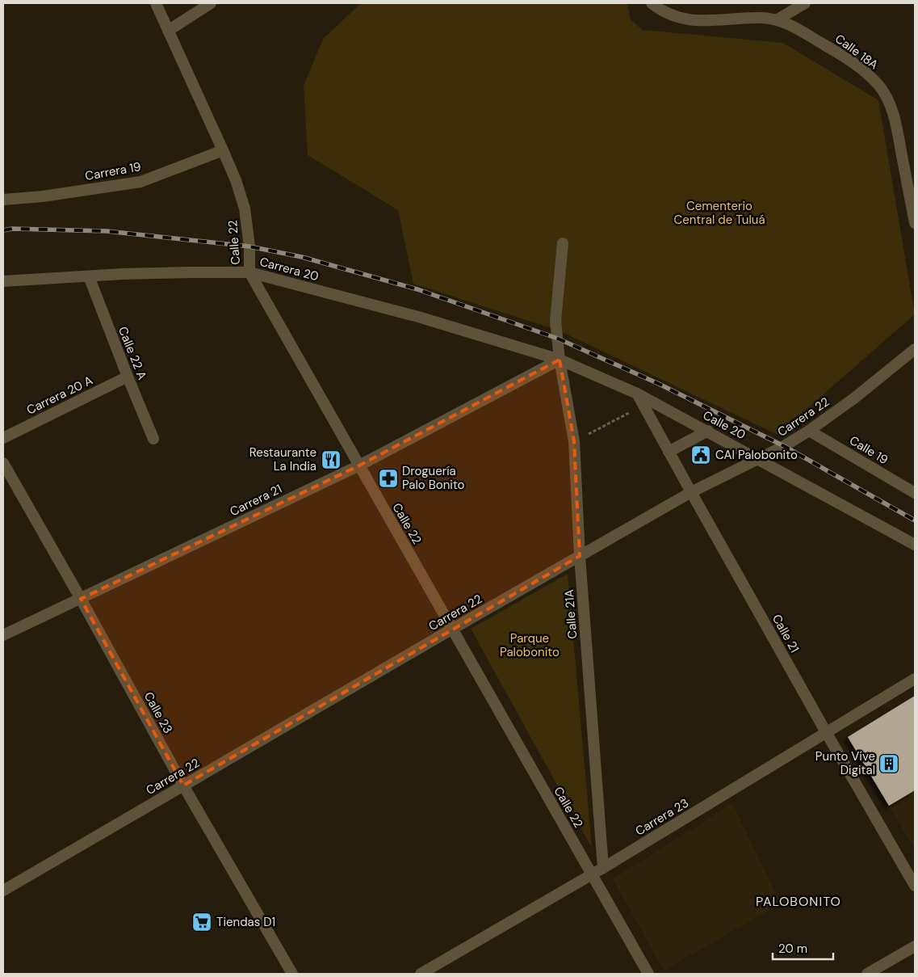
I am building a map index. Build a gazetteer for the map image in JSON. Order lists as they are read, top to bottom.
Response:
{
  "streets": {
    "street": [
      "Calle 18A",
      "Carrera 19",
      "Calle 22",
      "Carrera 20",
      "Calle 22 A",
      "Carrera 20 A",
      "Carrera 22",
      "Calle 20",
      "Calle 19",
      "Carrera 21",
      "Calle 21A",
      "Calle 21",
      "Calle 23",
      "Carrera 23"
    ]
  },
  "crossings": [
    ["Carrera 19", "Calle 22"],
    ["Calle 22", "Carrera 20"],
    ["Calle 22", "Carrera 22"],
    ["Calle 22", "Carrera 21"],
    ["Calle 22", "Carrera 23"],
    ["Carrera 20", "Calle 22 A"],
    ["Carrera 20", "Calle 20"],
    ["Carrera 20", "Carrera 21"],
    ["Carrera 20", "Calle 21A"],
    ["Calle 22 A", "Carrera 20 A"],
    ["Carrera 22", "Calle 20"],
    ["Carrera 22", "Calle 19"],
    ["Carrera 22", "Calle 21A"],
    ["Carrera 22", "Calle 21"],
    ["Carrera 22", "Calle 23"],
    ["Calle 20", "Carrera 21"],
    ["Calle 20", "Calle 21A"],
    ["Calle 20", "Calle 21"],
    ["Carrera 21", "Calle 21A"],
    ["Carrera 21", "Calle 23"],
    ["Calle 21A", "Carrera 23"],
    ["Calle 21", "Carrera 23"]
  ],
  "districts": ["PALOBONITO"],
  "parks": ["Cementerio Central de Tuluá", "Parque Palobonito"],
  "places": {
    "public building": ["CAI Palobonito"],
    "restaurant": ["Restaurante La India"],
    "pharmacy": ["Droguería Palo Bonito"],
    "building": ["Punto Vive Digital"],
    "supermarket": ["Tiendas D1"]
  },
  "scale_bar": "20 m"
}
